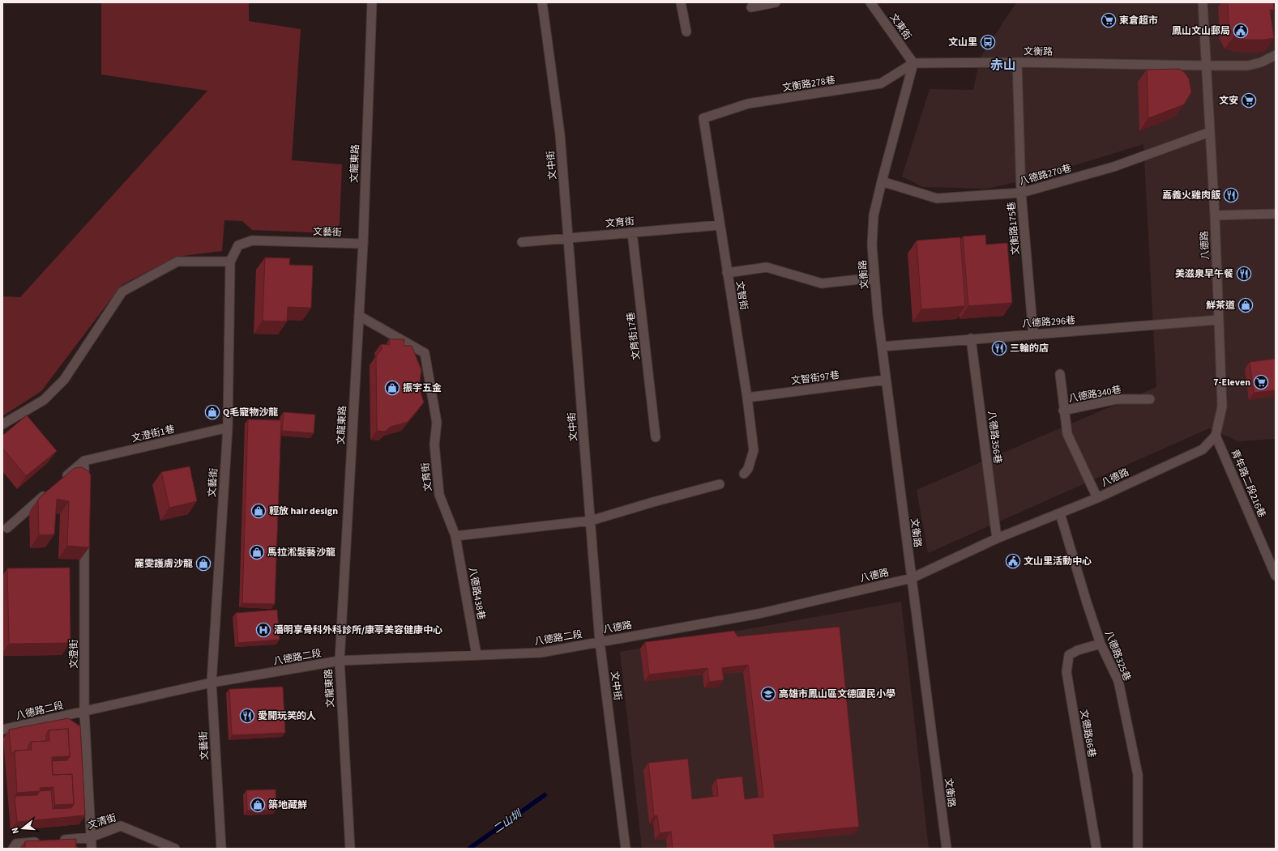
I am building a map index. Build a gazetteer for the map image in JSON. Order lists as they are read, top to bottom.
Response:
{
  "streets": {
    "street": [
      "文東街",
      "文衡路",
      "文衡路278巷",
      "文龍東路",
      "文中街",
      "八德路270巷",
      "文育街",
      "文衡路175巷",
      "文藝街",
      "八德路",
      "文智街",
      "八德路296巷",
      "文育街17巷",
      "文智街97巷",
      "八德路340巷",
      "文澄街1巷",
      "八德路356巷",
      "青年路二段216巷",
      "八德路438巷",
      "八德路二段",
      "文澄街",
      "八德路325巷",
      "文德路86巷",
      "文清街"
    ]
  },
  "crossings": [
    ["文東街", "文衡路"],
    ["文東街", "文衡路278巷"],
    ["文衡路", "文衡路278巷"],
    ["文衡路", "八德路270巷"],
    ["文衡路", "文衡路175巷"],
    ["文衡路", "八德路"],
    ["文衡路", "八德路296巷"],
    ["文衡路", "文智街97巷"],
    ["文衡路278巷", "文智街"],
    ["文龍東路", "文育街"],
    ["文龍東路", "文藝街"],
    ["文龍東路", "八德路二段"],
    ["文中街", "文育街"],
    ["文中街", "八德路"],
    ["文中街", "八德路二段"],
    ["八德路270巷", "文衡路175巷"],
    ["八德路270巷", "八德路"],
    ["文育街", "文智街"],
    ["文育街", "文育街17巷"],
    ["文育街", "八德路438巷"],
    ["文衡路175巷", "八德路296巷"],
    ["文藝街", "文澄街1巷"],
    ["文藝街", "八德路二段"],
    ["八德路", "八德路296巷"],
    ["八德路", "八德路340巷"],
    ["八德路", "八德路356巷"],
    ["八德路", "青年路二段216巷"],
    ["八德路", "八德路二段"],
    ["八德路", "八德路325巷"],
    ["文智街", "文智街97巷"],
    ["八德路296巷", "八德路356巷"],
    ["八德路438巷", "八德路二段"],
    ["八德路二段", "文澄街"],
    ["文澄街", "文清街"],
    ["八德路325巷", "文德路86巷"]
  ],
  "districts": ["赤山"],
  "water": ["二山圳"],
  "places": {
    "supermarket": ["東倉超市", "文安", "7-Eleven"],
    "public building": ["鳳山文山郵局", "文山里活動中心"],
    "bus stop": ["文山里"],
    "restaurant": [
      "嘉義火雞肉飯",
      "美滋泉早午餐",
      "三輪的店",
      "愛開玩笑的人"
    ],
    "shop": [
      "鮮茶道",
      "振宇五金",
      "Q毛寵物沙龍",
      "輕放 hair design",
      "馬拉淞髮藝沙龍",
      "麗雯護膚沙龍",
      "築地藏鮮"
    ],
    "hospital": ["潘明享骨科外科診所/康葶美容健康中心"],
    "school or university": ["高雄市鳳山區文德國民小學"]
  },
  "north": "left"
}
